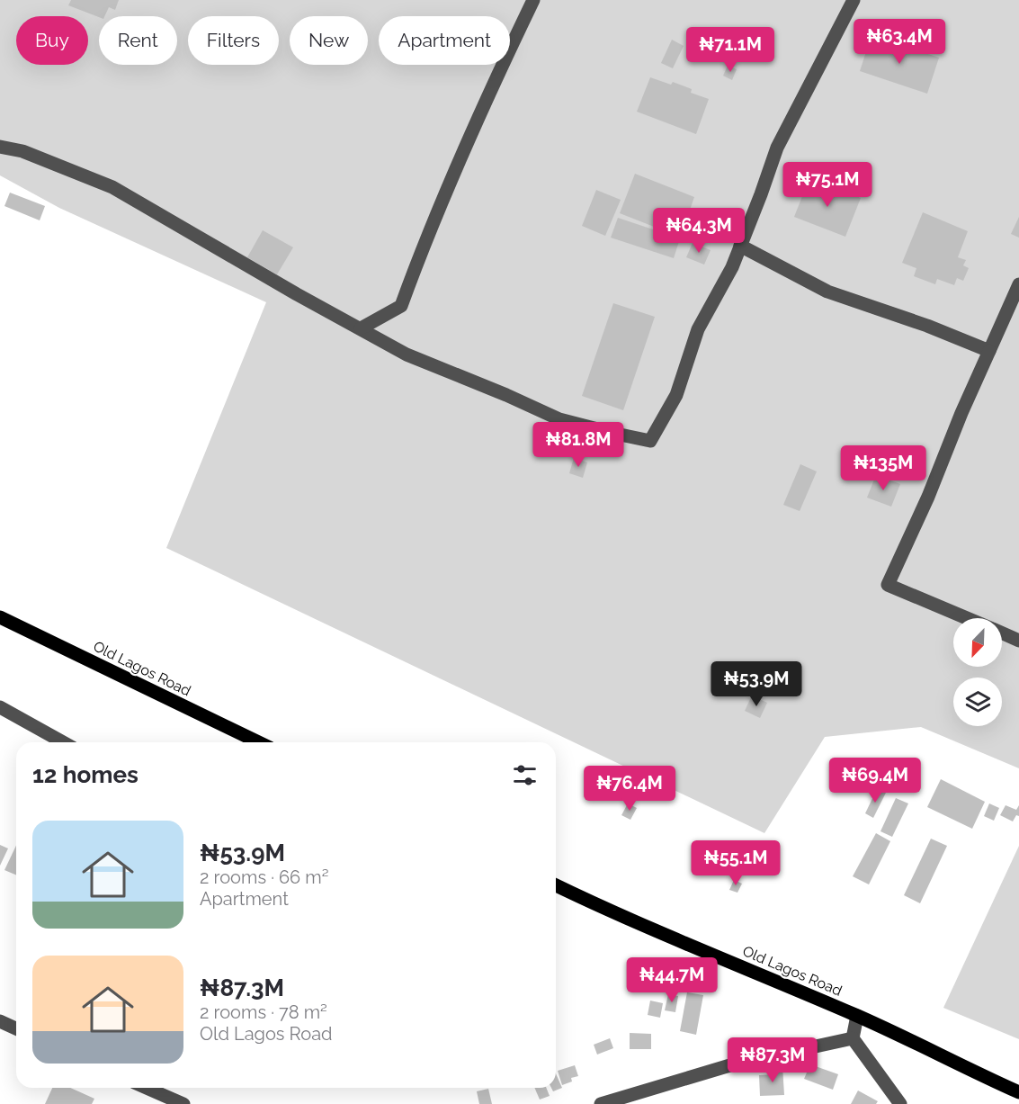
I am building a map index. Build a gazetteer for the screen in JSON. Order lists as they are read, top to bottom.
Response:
{
  "streets": {
    "main road": ["Old Lagos Road"]
  },
  "north": "bottom left",
  "page": {
    "chip": [
      "Buy",
      "Rent",
      "Filters",
      "New",
      "Apartment"
    ],
    "price": [
      "₦63.4M",
      "₦71.1M",
      "₦75.1M",
      "₦64.3M",
      "₦81.8M",
      "₦135M",
      "₦53.9M",
      "₦69.4M",
      "₦76.4M",
      "₦55.1M",
      "₦44.7M",
      "₦87.3M"
    ],
    "heading": "12 homes",
    "list": [
      {
        "name": "₦53.9M",
        "note": "2 rooms · 66 m² · Apartment"
      },
      {
        "name": "₦87.3M",
        "note": "2 rooms · 78 m² · Old Lagos Road"
      }
    ]
  }
}
